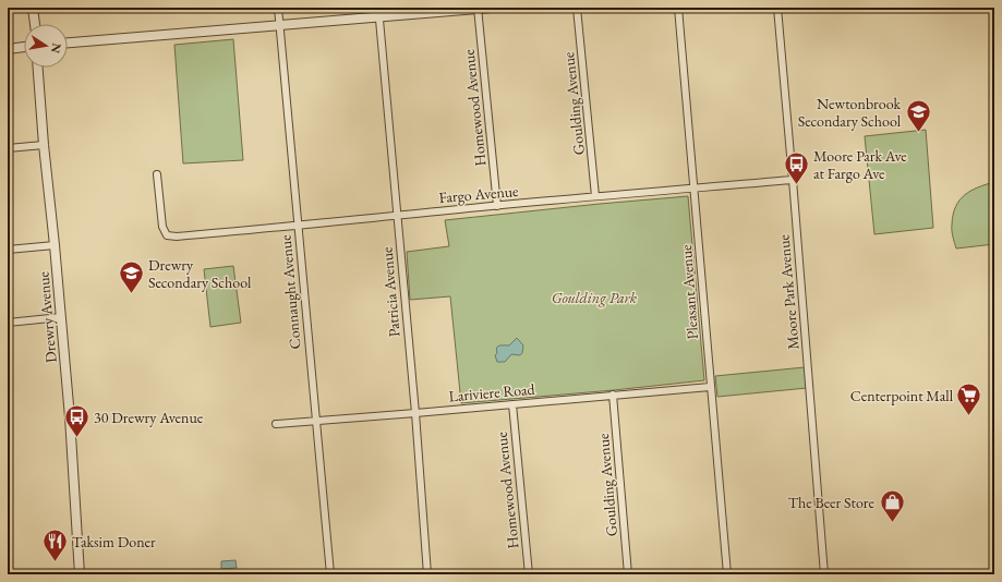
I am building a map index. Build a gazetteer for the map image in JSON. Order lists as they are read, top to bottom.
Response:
{
  "streets": {
    "street": [
      "Goulding Avenue",
      "Homewood Avenue",
      "Fargo Avenue",
      "Connaught Avenue",
      "Patricia Avenue",
      "Pleasant Avenue",
      "Moore Park Avenue",
      "Drewry Avenue",
      "Lariviere Road"
    ]
  },
  "crossings": [
    ["Goulding Avenue", "Fargo Avenue"],
    ["Goulding Avenue", "Lariviere Road"],
    ["Homewood Avenue", "Fargo Avenue"],
    ["Homewood Avenue", "Lariviere Road"],
    ["Fargo Avenue", "Connaught Avenue"],
    ["Fargo Avenue", "Patricia Avenue"],
    ["Fargo Avenue", "Pleasant Avenue"],
    ["Fargo Avenue", "Moore Park Avenue"],
    ["Connaught Avenue", "Lariviere Road"],
    ["Patricia Avenue", "Lariviere Road"],
    ["Pleasant Avenue", "Lariviere Road"]
  ],
  "parks": ["Goulding Park"],
  "places": {
    "school or university": ["Newtonbrook Secondary School", "Drewry Secondary School"],
    "bus stop": ["Moore Park Ave at Fargo Ave", "30 Drewry Avenue"],
    "supermarket": ["Centerpoint Mall"],
    "shop": ["The Beer Store"],
    "restaurant": ["Taksim Doner"]
  },
  "north": "right"
}
